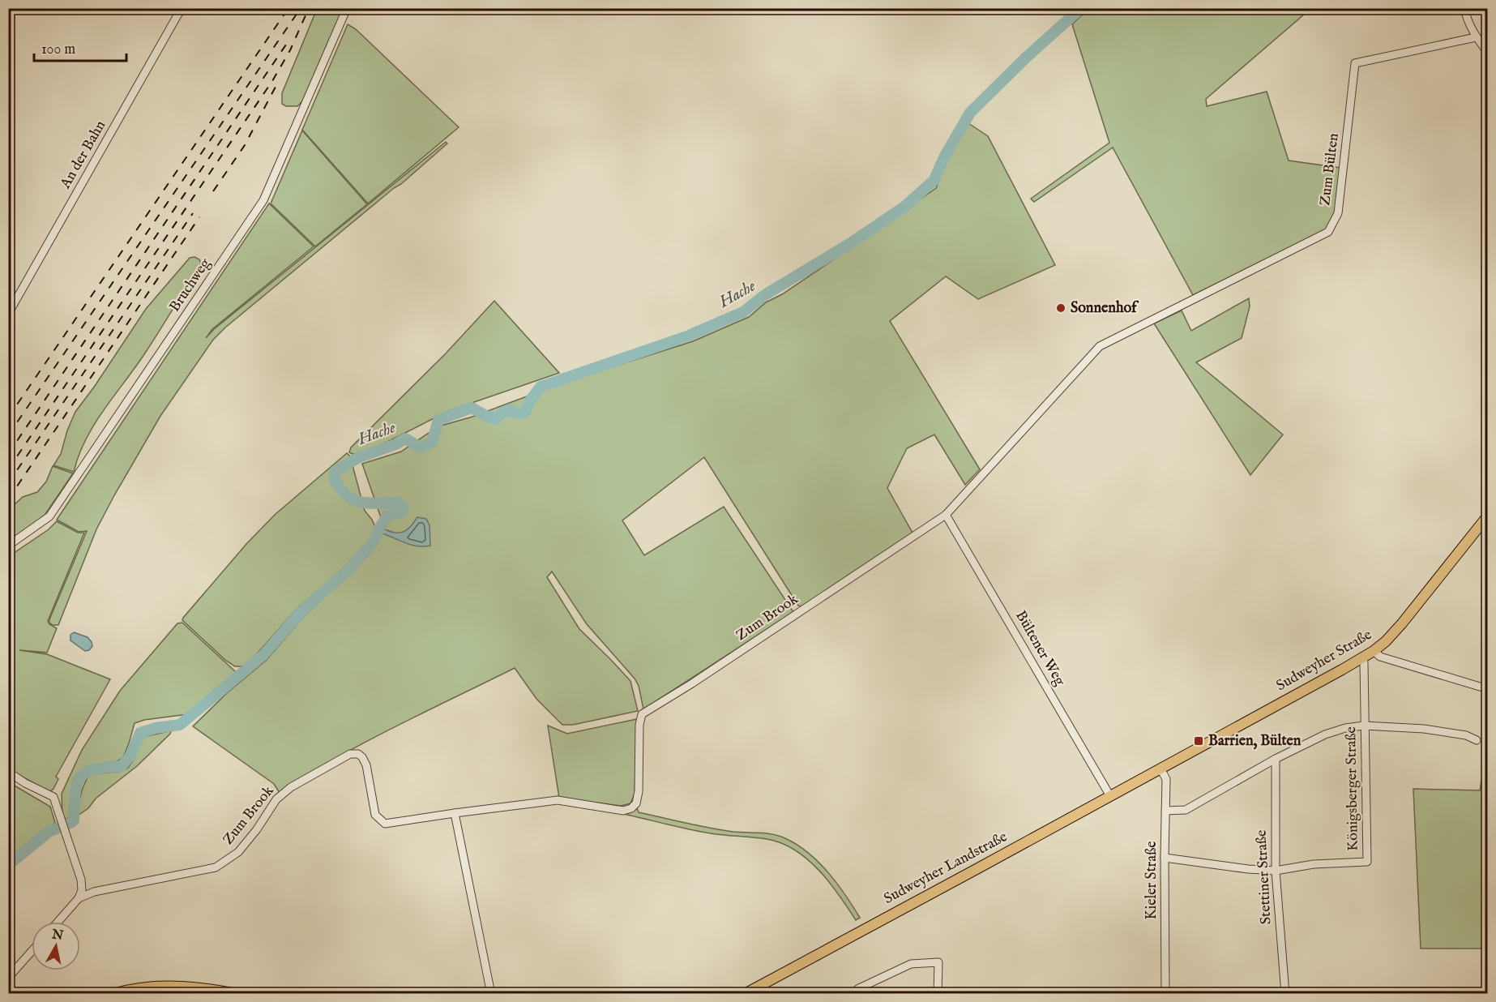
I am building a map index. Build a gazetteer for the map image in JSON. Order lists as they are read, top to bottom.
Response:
{
  "streets": {
    "main road": ["Sudweyher Straße", "Sudweyher Landstraße"],
    "street": [
      "An der Bahn",
      "Zum Bülten",
      "Bruchweg",
      "Zum Brook",
      "Bültener Weg",
      "Königsberger Straße",
      "Stettiner Straße",
      "Kieler Straße"
    ]
  },
  "crossings": [
    ["Zum Bülten", "Zum Brook"],
    ["Zum Brook", "Bültener Weg"],
    ["Bültener Weg", "Sudweyher Landstraße"],
    ["Sudweyher Straße", "Königsberger Straße"],
    ["Sudweyher Straße", "Sudweyher Landstraße"],
    ["Sudweyher Straße", "Kieler Straße"],
    ["Königsberger Straße", "Stettiner Straße"],
    ["Königsberger Straße", "Kieler Straße"],
    ["Sudweyher Landstraße", "Kieler Straße"]
  ],
  "water": ["Hache"],
  "places": {
    "other": ["Sonnenhof"],
    "transit": ["Barrien, Bülten"]
  },
  "scale_bar": "100 m",
  "north": "top"
}
